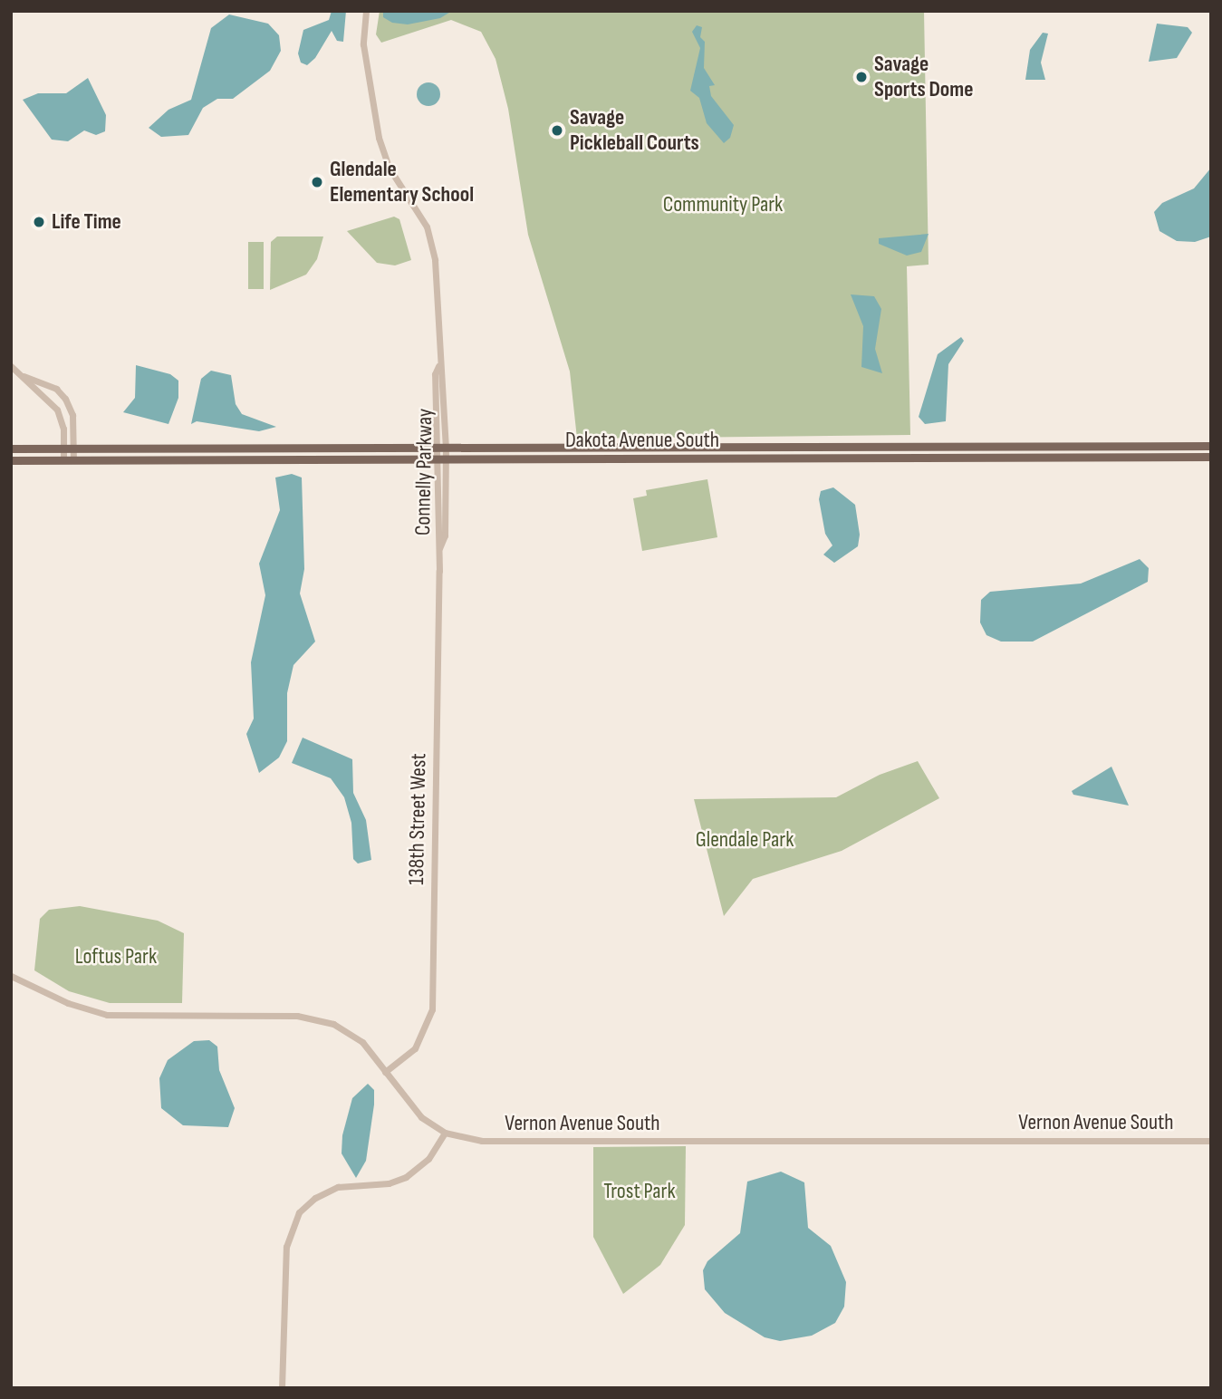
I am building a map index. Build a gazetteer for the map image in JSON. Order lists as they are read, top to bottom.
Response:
{
  "streets": {
    "main road": ["Dakota Avenue South"],
    "street": ["Connelly Parkway", "138th Street West", "Vernon Avenue South"]
  },
  "crossings": [
    ["Dakota Avenue South", "Connelly Parkway"],
    ["Connelly Parkway", "138th Street West"],
    ["138th Street West", "Vernon Avenue South"]
  ],
  "parks": [
    "Community Park",
    "Glendale Park",
    "Loftus Park",
    "Trost Park"
  ],
  "places": [
    "Savage Sports Dome",
    "Savage Pickleball Courts",
    "Glendale Elementary School",
    "Life Time"
  ]
}
